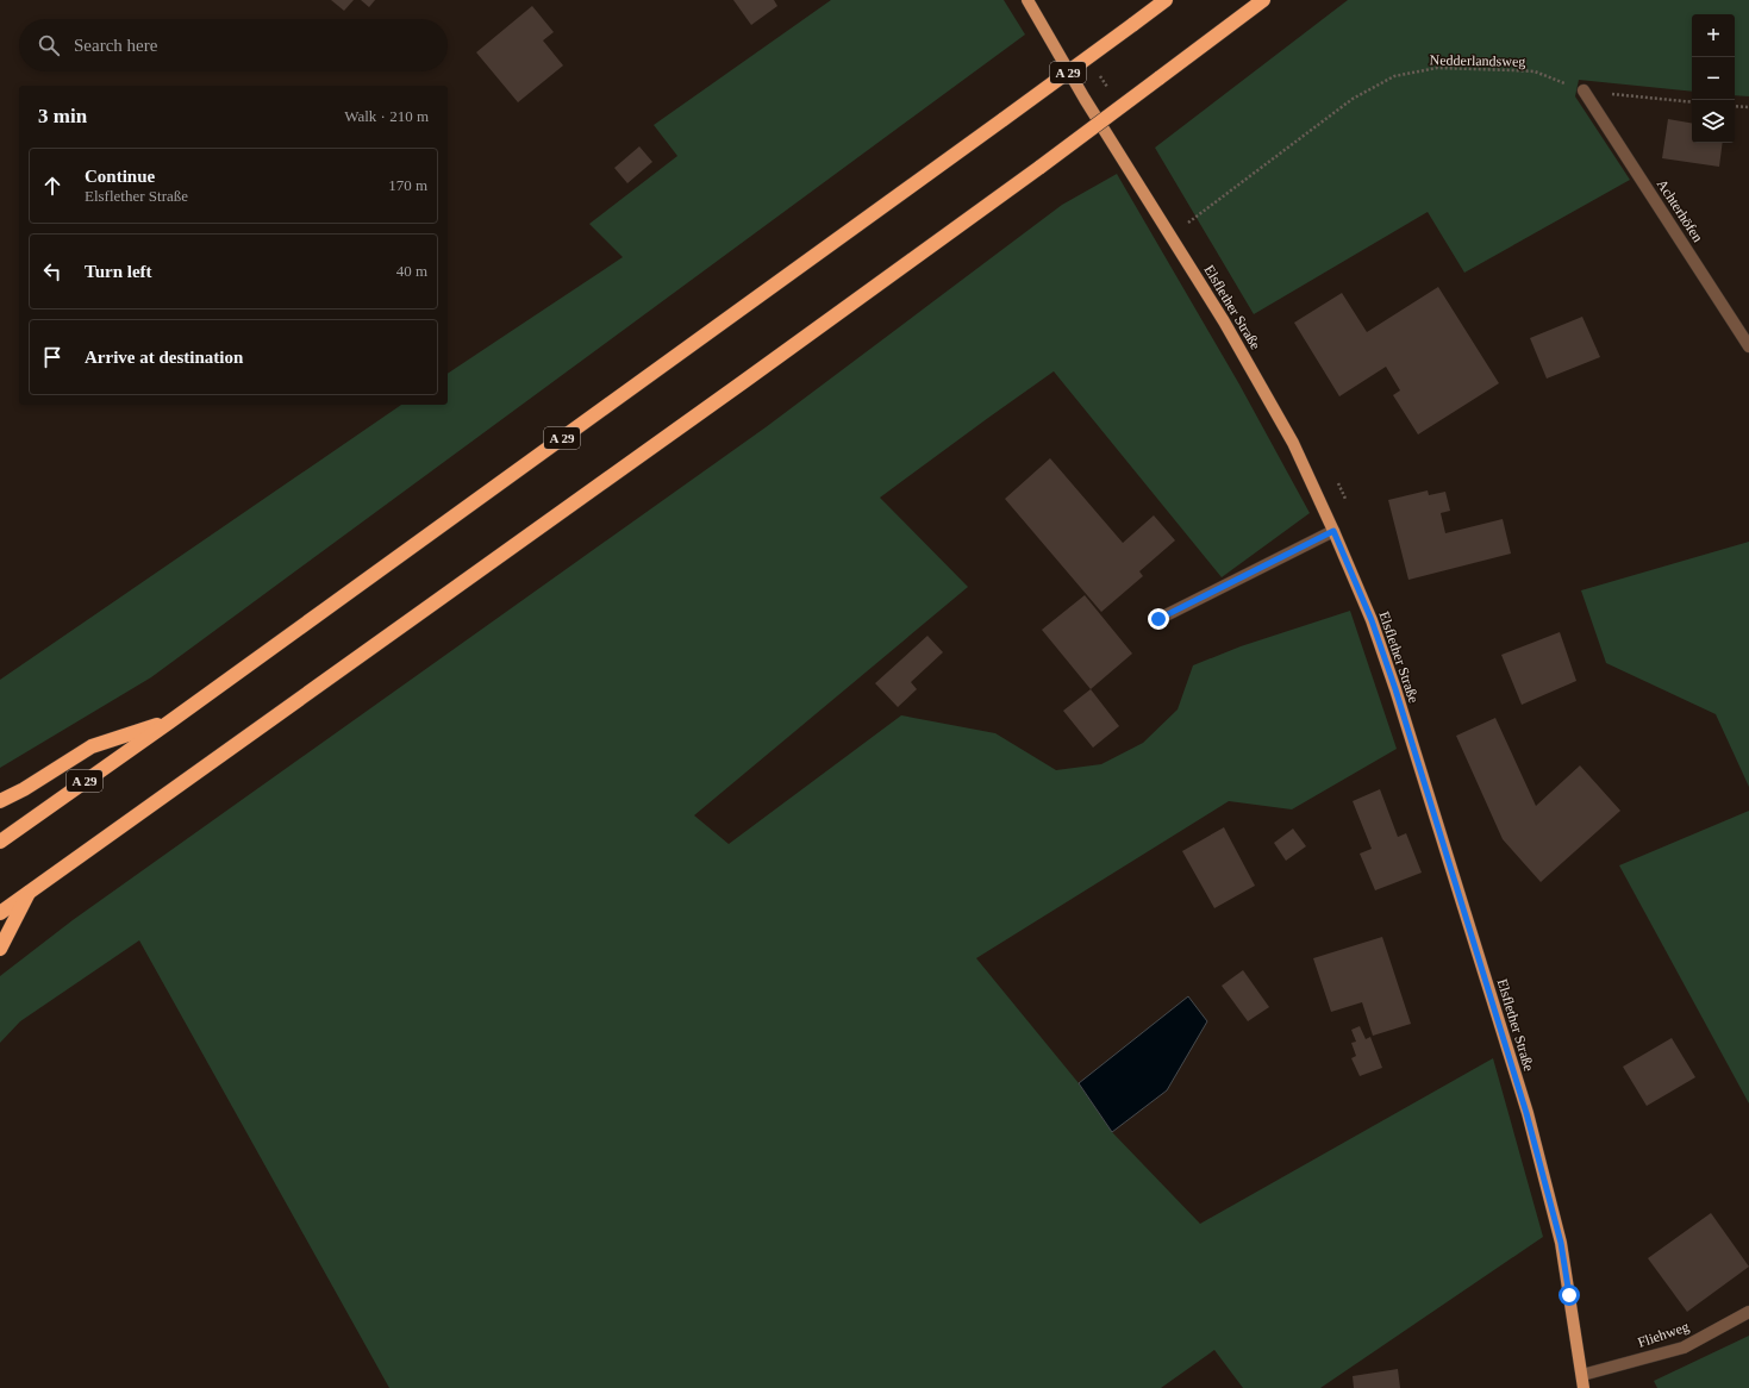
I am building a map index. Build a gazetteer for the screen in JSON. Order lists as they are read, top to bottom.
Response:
{
  "streets": {
    "highway": ["A 29"],
    "main road": ["Elsflether Straße"],
    "street": ["Achterhöfen", "Fliehweg"],
    "path": ["Nedderlandsweg"]
  },
  "crossings": [
    ["Nedderlandsweg", "Achterhöfen"],
    ["Elsflether Straße", "Fliehweg"]
  ],
  "page": {
    "map_buttons": ["+", "−"],
    "search": "Search here",
    "heading": ["3 min", "Walk · 210 m"],
    "list": [
      ["Continue", "Elsflether Straße", "170 m"],
      ["Turn left", "40 m"],
      "Arrive at destination"
    ]
  }
}
